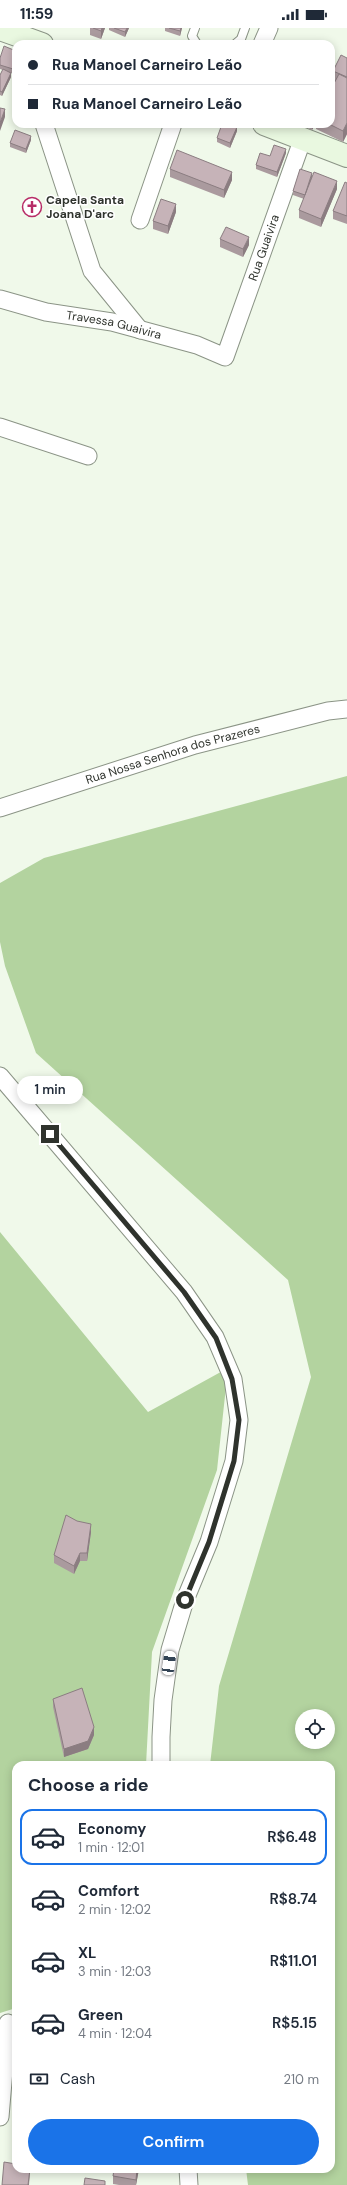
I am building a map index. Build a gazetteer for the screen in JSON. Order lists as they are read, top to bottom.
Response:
{
  "streets": {
    "street": ["Rua Guaivira", "Travessa Guaivira", "Rua Nossa Senhora dos Prazeres"]
  },
  "crossings": [
    ["Rua Guaivira", "Travessa Guaivira"]
  ],
  "places": {
    "church": ["Capela Santa Joana D'arc"]
  },
  "page": {
    "status": "11:59",
    "banner": ["Rua Manoel Carneiro Leão", "Rua Manoel Carneiro Leão"],
    "bubble": "1 min",
    "heading": "Choose a ride",
    "list": [
      {
        "name": "Economy",
        "note": "1 min · 12:01",
        "value": "R$6.48"
      },
      {
        "name": "Comfort",
        "note": "2 min · 12:02",
        "value": "R$8.74"
      },
      {
        "name": "XL",
        "note": "3 min · 12:03",
        "value": "R$11.01"
      },
      {
        "name": "Green",
        "note": "4 min · 12:04",
        "value": "R$5.15"
      }
    ],
    "pay": ["Cash", "210 m"],
    "buttons": "Confirm"
  }
}
